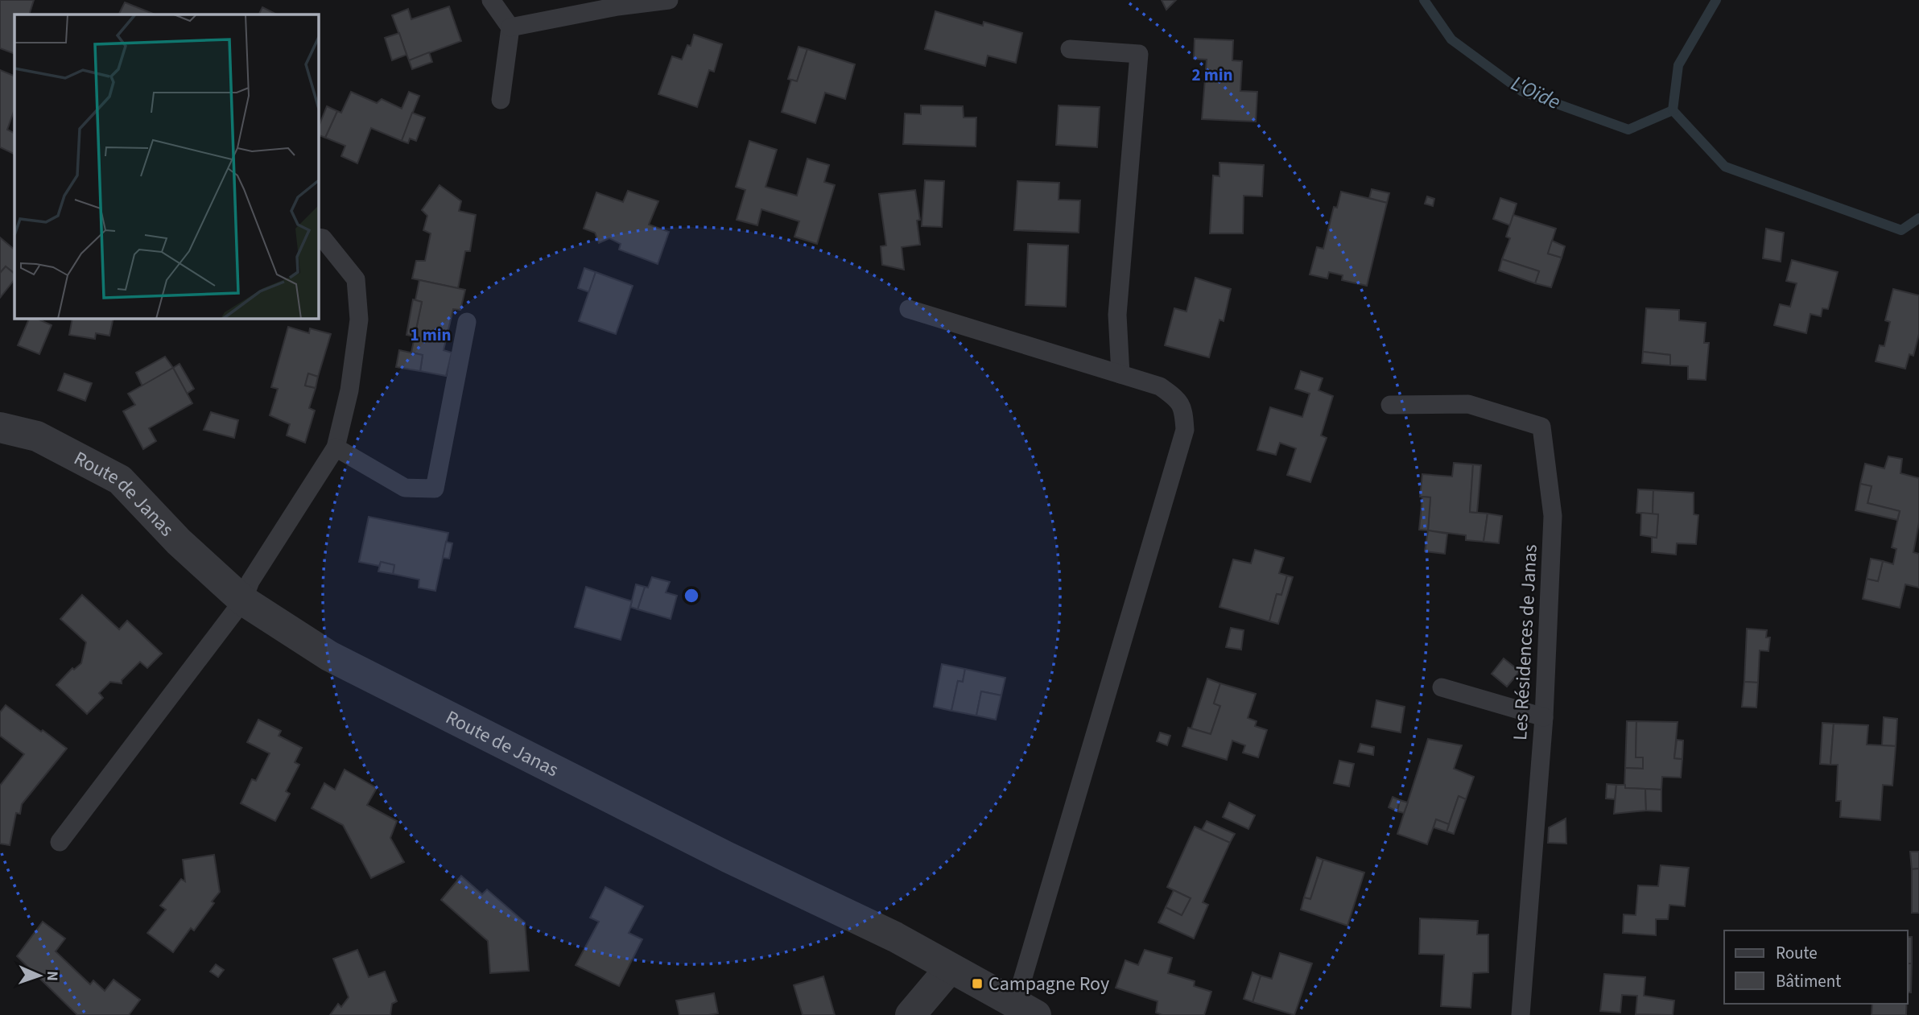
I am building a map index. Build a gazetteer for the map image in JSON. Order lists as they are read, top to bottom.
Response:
{
  "streets": {
    "street": ["Route de Janas"],
    "lane": ["Les Résidences de Janas"]
  },
  "water": ["L'Oïde"],
  "places": {
    "transit": ["Campagne Roy"]
  },
  "legend": ["Route", "Bâtiment"],
  "north": "right",
  "rings": ["2 min", "1 min"]
}
